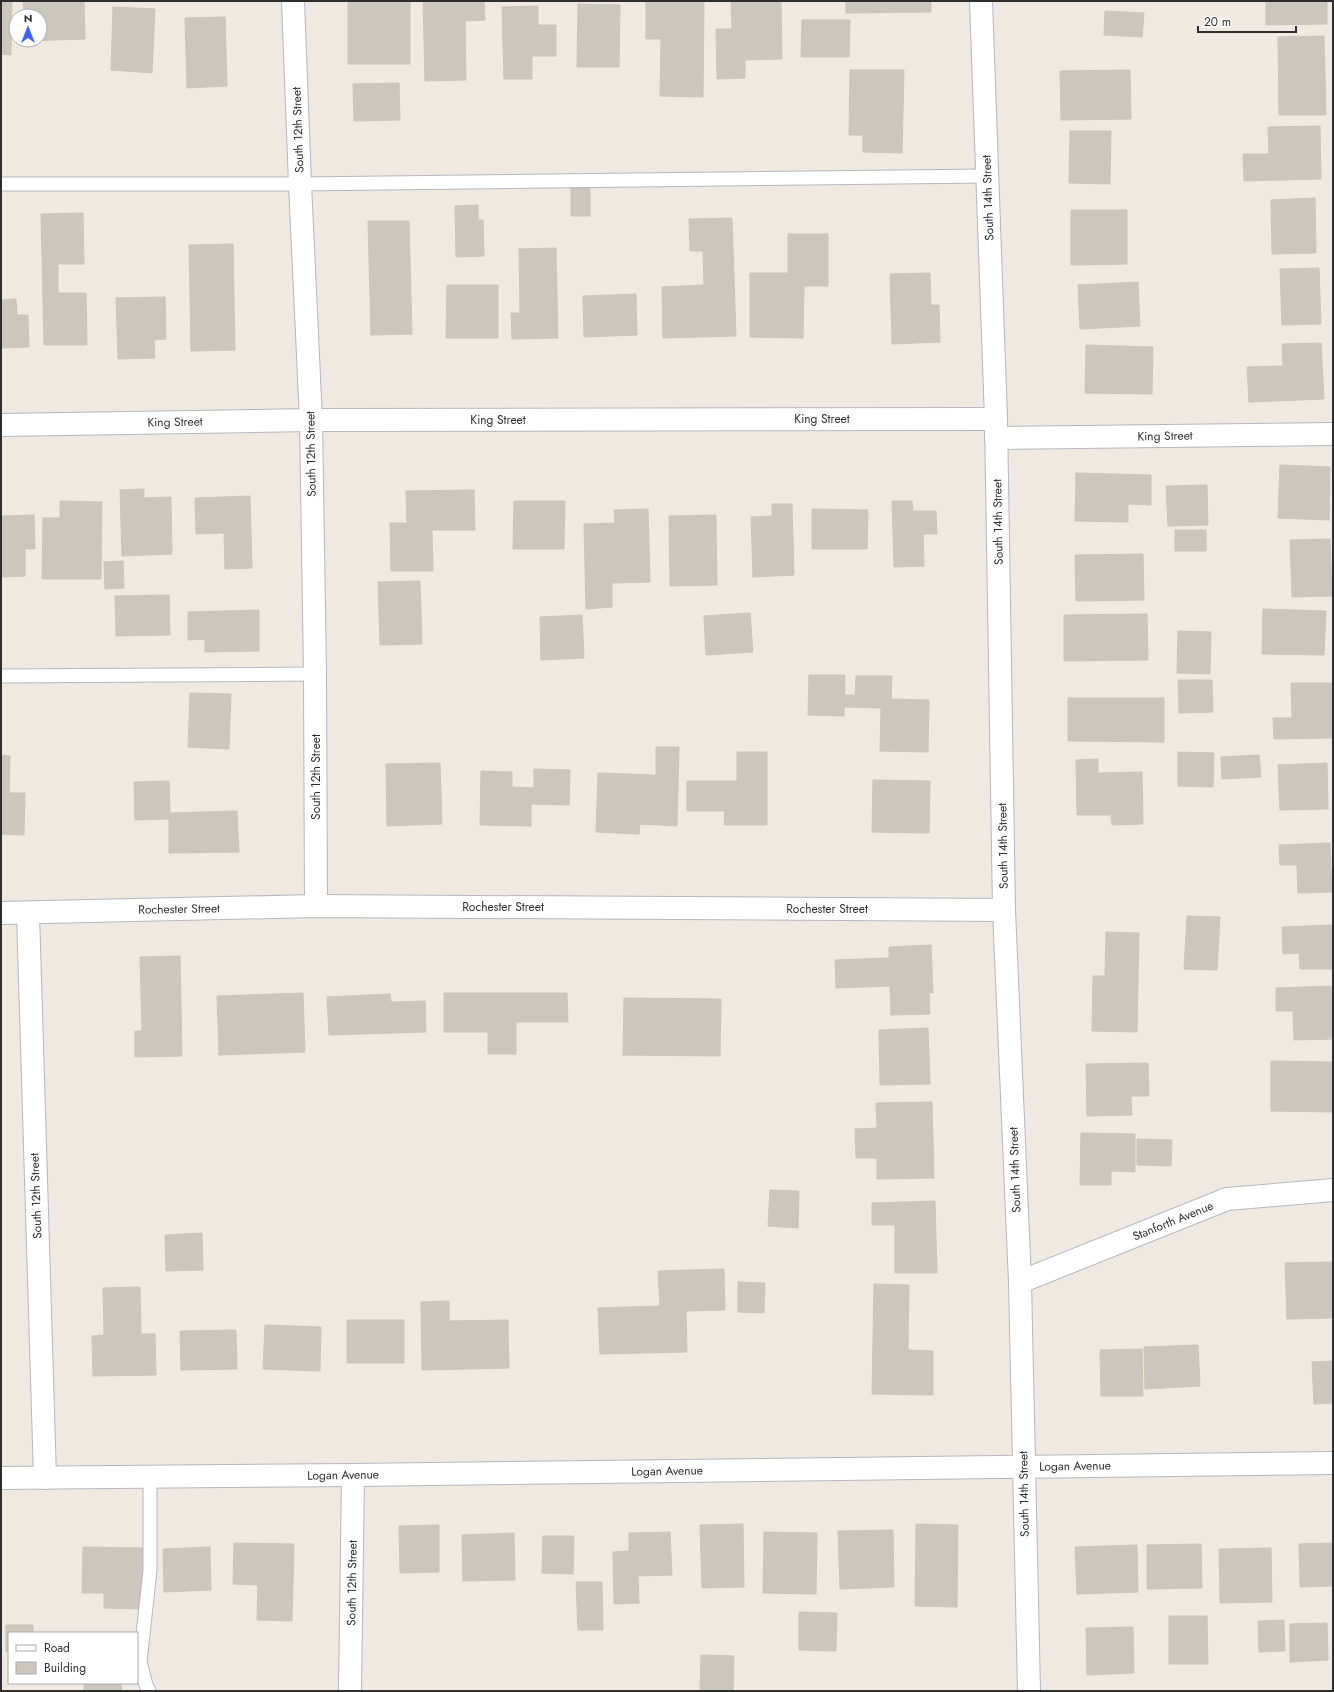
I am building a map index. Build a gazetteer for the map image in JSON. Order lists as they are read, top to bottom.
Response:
{
  "streets": {
    "street": [
      "South 12th Street",
      "South 14th Street",
      "King Street",
      "Rochester Street",
      "Stanforth Avenue",
      "Logan Avenue"
    ]
  },
  "crossings": [
    ["South 12th Street", "King Street"],
    ["South 12th Street", "Rochester Street"],
    ["South 12th Street", "Logan Avenue"],
    ["South 14th Street", "King Street"],
    ["South 14th Street", "Rochester Street"],
    ["South 14th Street", "Stanforth Avenue"],
    ["South 14th Street", "Logan Avenue"]
  ],
  "legend": ["Road", "Building"],
  "scale_bar": "20 m",
  "north": "top"
}
